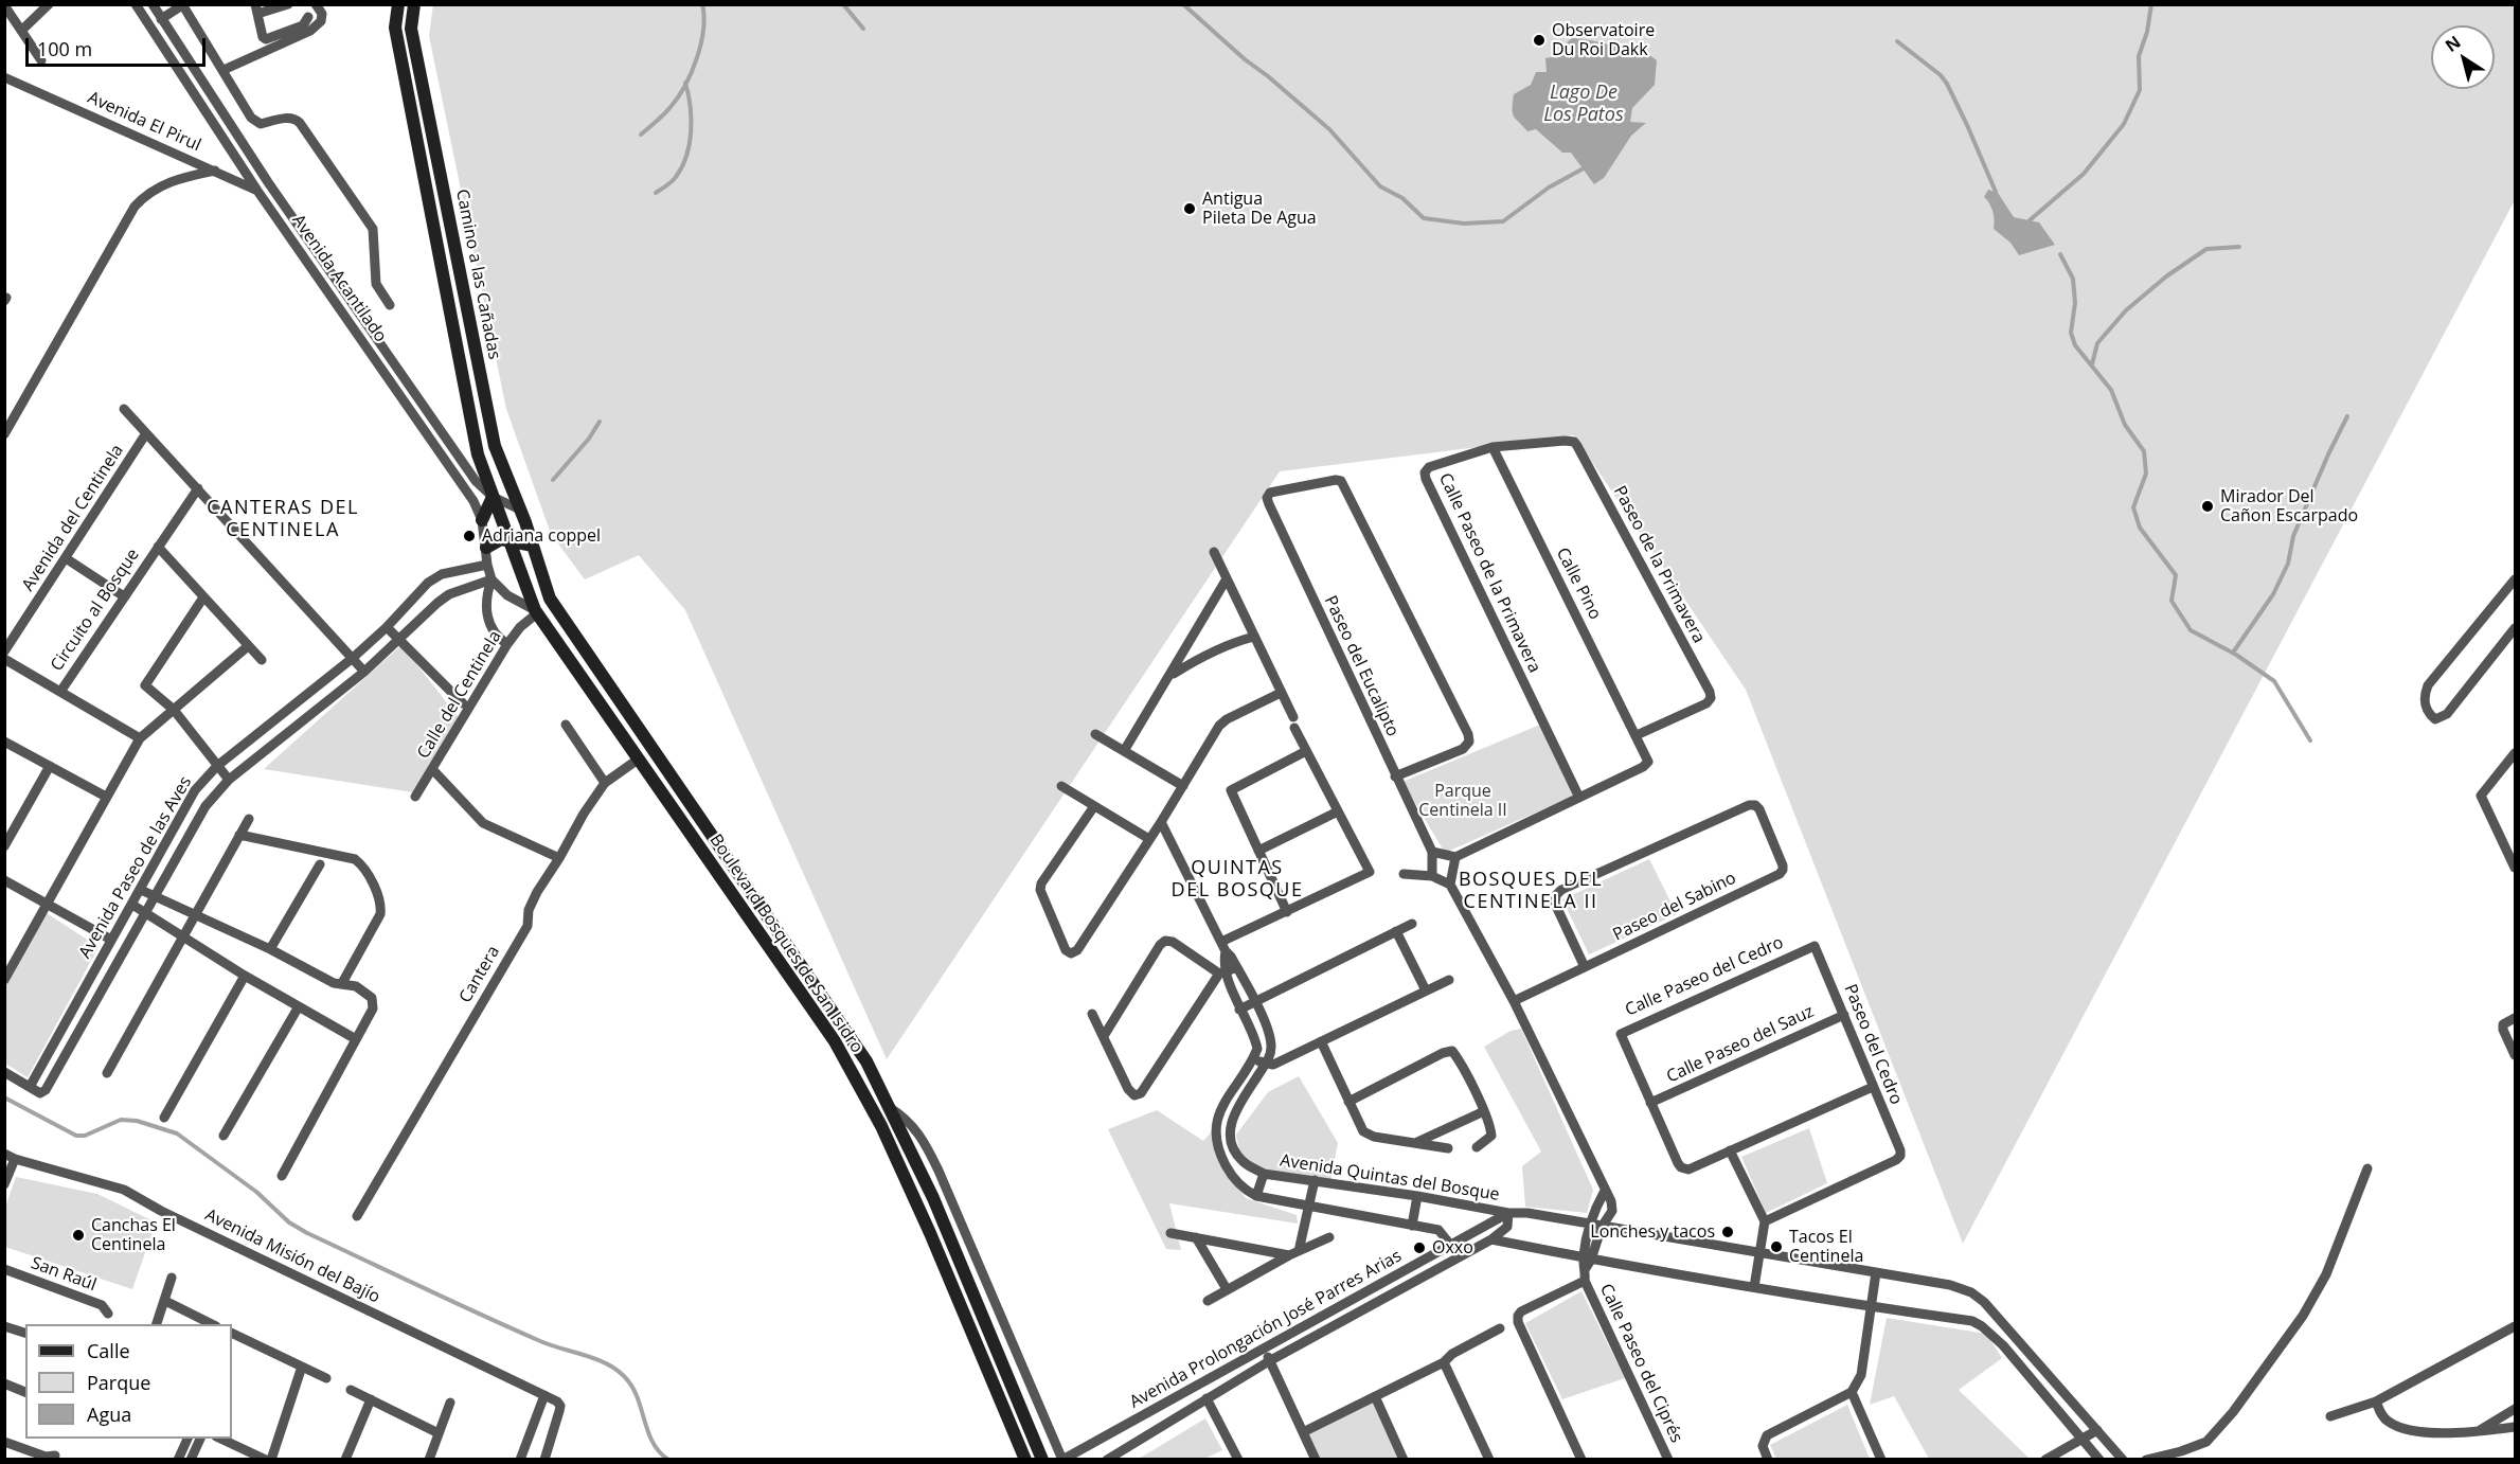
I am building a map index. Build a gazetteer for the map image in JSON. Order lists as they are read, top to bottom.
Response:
{
  "streets": {
    "main road": ["Camino a las Cañadas", "Boulevard Bosques de San Isidro"],
    "street": [
      "Avenida El Pirul",
      "Avenida Acantilado",
      "Avenida del Centinela",
      "Paseo de la Primavera",
      "Calle Paseo de la Primavera",
      "Calle Pino",
      "Circuito al Bosque",
      "Paseo del Eucalipto",
      "Calle del Centinela",
      "Avenida Paseo de las Aves",
      "Paseo del Sabino",
      "Cantera",
      "Calle Paseo del Cedro",
      "Calle Paseo del Sauz",
      "Paseo del Cedro",
      "Avenida Quintas del Bosque",
      "Avenida Misión del Bajío",
      "San Raúl",
      "Avenida Prolongación José Parres Arias",
      "Calle Paseo del Ciprés"
    ]
  },
  "crossings": [
    ["Avenida El Pirul", "Avenida Acantilado"],
    ["Camino a las Cañadas", "Avenida Acantilado"],
    ["Camino a las Cañadas", "Boulevard Bosques de San Isidro"],
    ["Avenida Acantilado", "Calle del Centinela"],
    ["Avenida Acantilado", "Avenida Paseo de las Aves"],
    ["Paseo de la Primavera", "Calle Paseo de la Primavera"],
    ["Paseo de la Primavera", "Calle Pino"],
    ["Calle Paseo de la Primavera", "Calle Pino"],
    ["Calle del Centinela", "Boulevard Bosques de San Isidro"],
    ["Boulevard Bosques de San Isidro", "Cantera"],
    ["Boulevard Bosques de San Isidro", "Avenida Prolongación José Parres Arias"],
    ["Calle Paseo del Cedro", "Calle Paseo del Sauz"],
    ["Calle Paseo del Cedro", "Paseo del Cedro"],
    ["Calle Paseo del Sauz", "Paseo del Cedro"],
    ["Avenida Quintas del Bosque", "Avenida Prolongación José Parres Arias"]
  ],
  "districts": ["CANTERAS DEL CENTINELA", "QUINTAS DEL BOSQUE", "BOSQUES DEL CENTINELA II"],
  "water": ["Lago De Los Patos"],
  "parks": ["Parque Centinela II"],
  "places": [
    "Observatoire Du Roi Dakk",
    "Antigua Pileta De Agua",
    "Mirador Del Cañon Escarpado",
    "Adriana coppel",
    "Lonches y tacos",
    "Canchas El Centinela",
    "Tacos El Centinela",
    "Oxxo"
  ],
  "legend": ["Calle", "Parque", "Agua"],
  "scale_bar": "100 m",
  "north": "top left"
}
